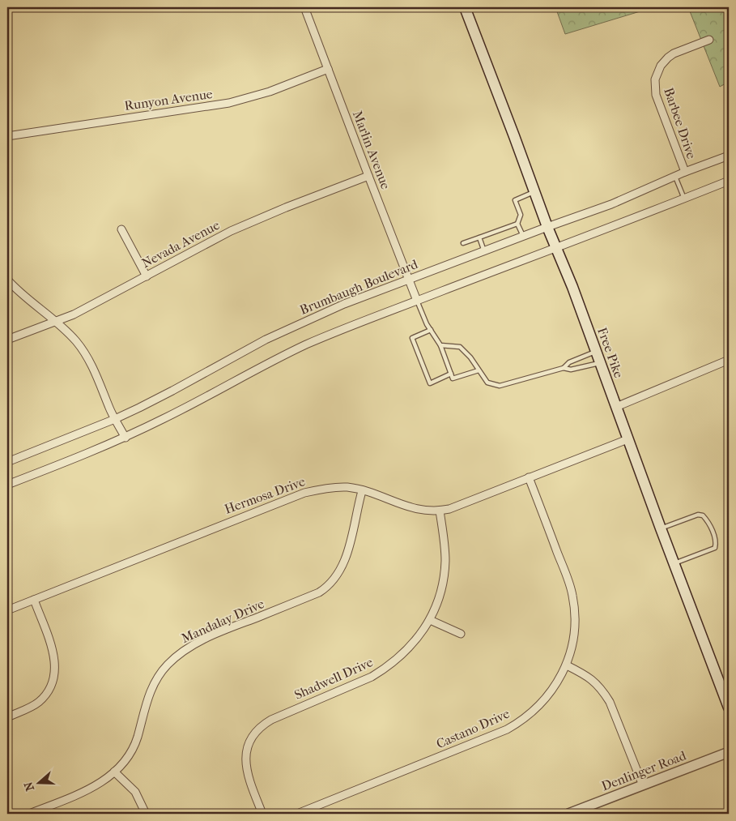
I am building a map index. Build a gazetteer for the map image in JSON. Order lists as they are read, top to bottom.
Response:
{
  "streets": {
    "main road": ["Free Pike"],
    "street": [
      "Runyon Avenue",
      "Barbee Drive",
      "Marlin Avenue",
      "Nevada Avenue",
      "Brumbaugh Boulevard",
      "Hermosa Drive",
      "Mandalay Drive",
      "Shadwell Drive",
      "Castano Drive",
      "Denlinger Road"
    ]
  },
  "crossings": [
    ["Runyon Avenue", "Marlin Avenue"],
    ["Barbee Drive", "Brumbaugh Boulevard"],
    ["Marlin Avenue", "Nevada Avenue"],
    ["Marlin Avenue", "Brumbaugh Boulevard"],
    ["Brumbaugh Boulevard", "Free Pike"],
    ["Free Pike", "Hermosa Drive"],
    ["Hermosa Drive", "Mandalay Drive"],
    ["Hermosa Drive", "Shadwell Drive"],
    ["Hermosa Drive", "Castano Drive"]
  ],
  "north": "left"
}
